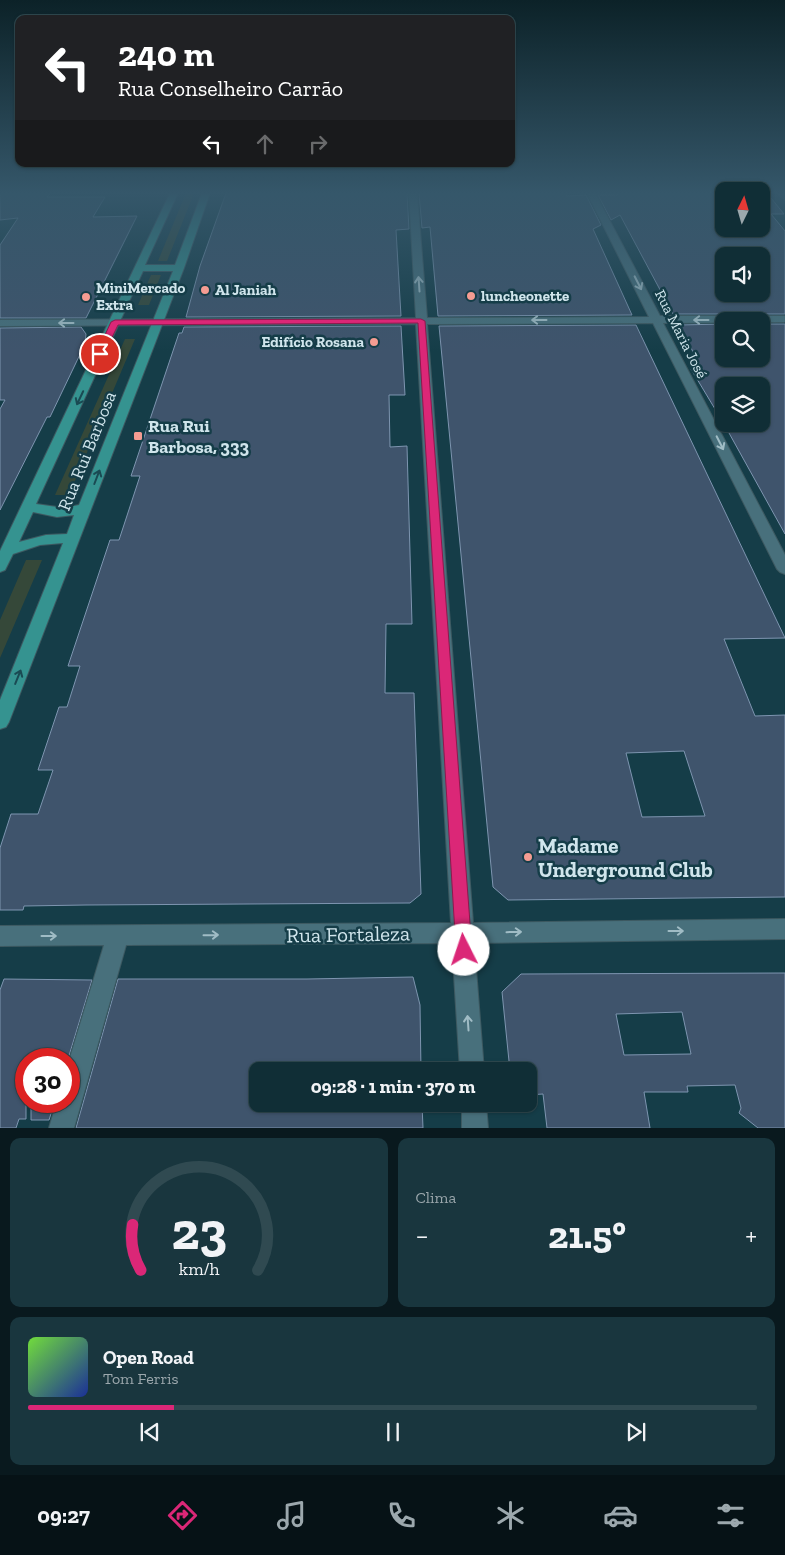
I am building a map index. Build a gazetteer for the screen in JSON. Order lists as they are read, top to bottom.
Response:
{
  "streets": {
    "main road": ["Rua Rui Barbosa"],
    "street": ["Rua Maria José", "Rua Fortaleza"]
  },
  "one_way": ["Rua Maria José", "Rua Fortaleza"],
  "places": {
    "other": [
      "Al Janiah",
      "luncheonette",
      "MiniMercado Extra",
      "Edifício Rosana",
      "Madame Underground Club"
    ],
    "transit": ["Rua Rui Barbosa, 333"]
  },
  "north": "top",
  "page": {
    "turn": ["240 m", "Rua Conselheiro Carrão"],
    "limit": "30",
    "trip": "09:28 · 1 min · 370 m",
    "tile": "Clima",
    "heat": ["−", "21.5°", "+"],
    "song": ["Open Road", "Tom Ferris"],
    "tabs": "09:27",
    "gauge": ["23", "km/h"]
  }
}
